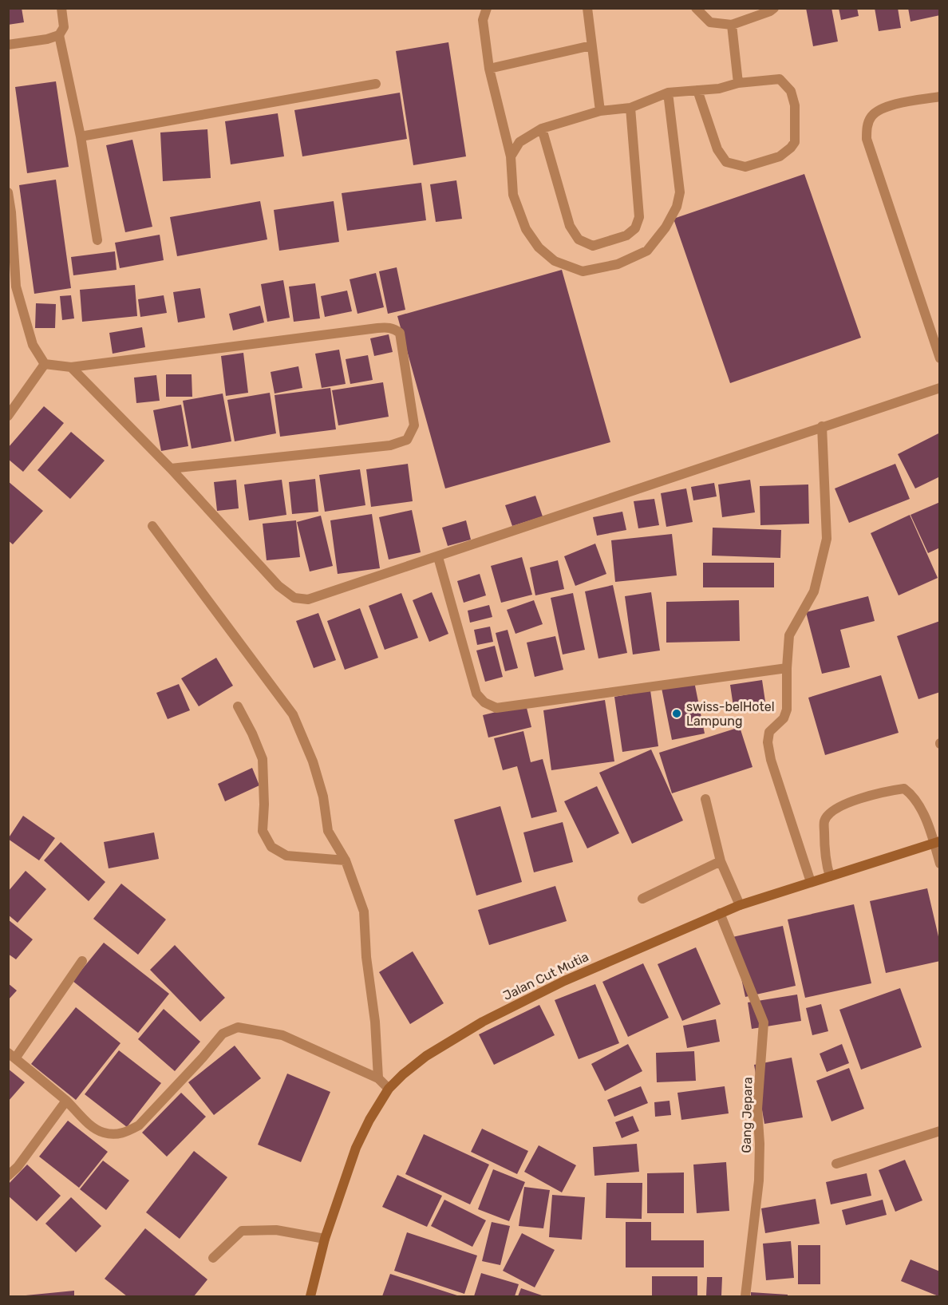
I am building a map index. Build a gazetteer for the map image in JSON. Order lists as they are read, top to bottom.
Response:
{
  "streets": {
    "main road": ["Jalan Cut Mutia"],
    "street": ["Gang Jepara"]
  },
  "crossings": [
    ["Jalan Cut Mutia", "Gang Jepara"]
  ],
  "places": ["swiss-belHotel Lampung"]
}
